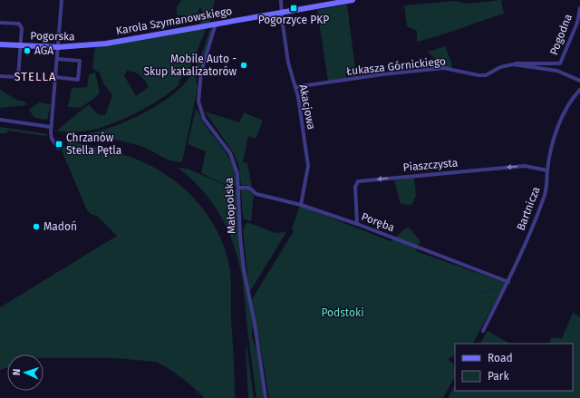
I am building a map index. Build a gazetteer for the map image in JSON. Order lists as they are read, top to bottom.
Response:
{
  "streets": {
    "street": [
      "Karola Szymanowskiego",
      "Pogodna",
      "Pogorska",
      "Łukasza Górnickiego",
      "Akacjowa",
      "Piaszczysta",
      "Małopolska",
      "Bartnicza",
      "Poręba"
    ]
  },
  "crossings": [
    ["Karola Szymanowskiego", "Pogorska"],
    ["Karola Szymanowskiego", "Akacjowa"],
    ["Karola Szymanowskiego", "Małopolska"],
    ["Pogodna", "Łukasza Górnickiego"],
    ["Łukasza Górnickiego", "Akacjowa"],
    ["Akacjowa", "Poręba"],
    ["Piaszczysta", "Bartnicza"],
    ["Piaszczysta", "Poręba"],
    ["Małopolska", "Poręba"],
    ["Bartnicza", "Poręba"]
  ],
  "one_way": ["Piaszczysta"],
  "districts": ["STELLA"],
  "parks": ["Podstoki"],
  "places": {
    "transit": ["Pogorzyce PKP", "Chrzanów Stella Pętla"],
    "other": ["AGA", "Mobile Auto - Skup katalizatorów", "Madoń"]
  },
  "legend": ["Road", "Park"],
  "north": "left"
}
